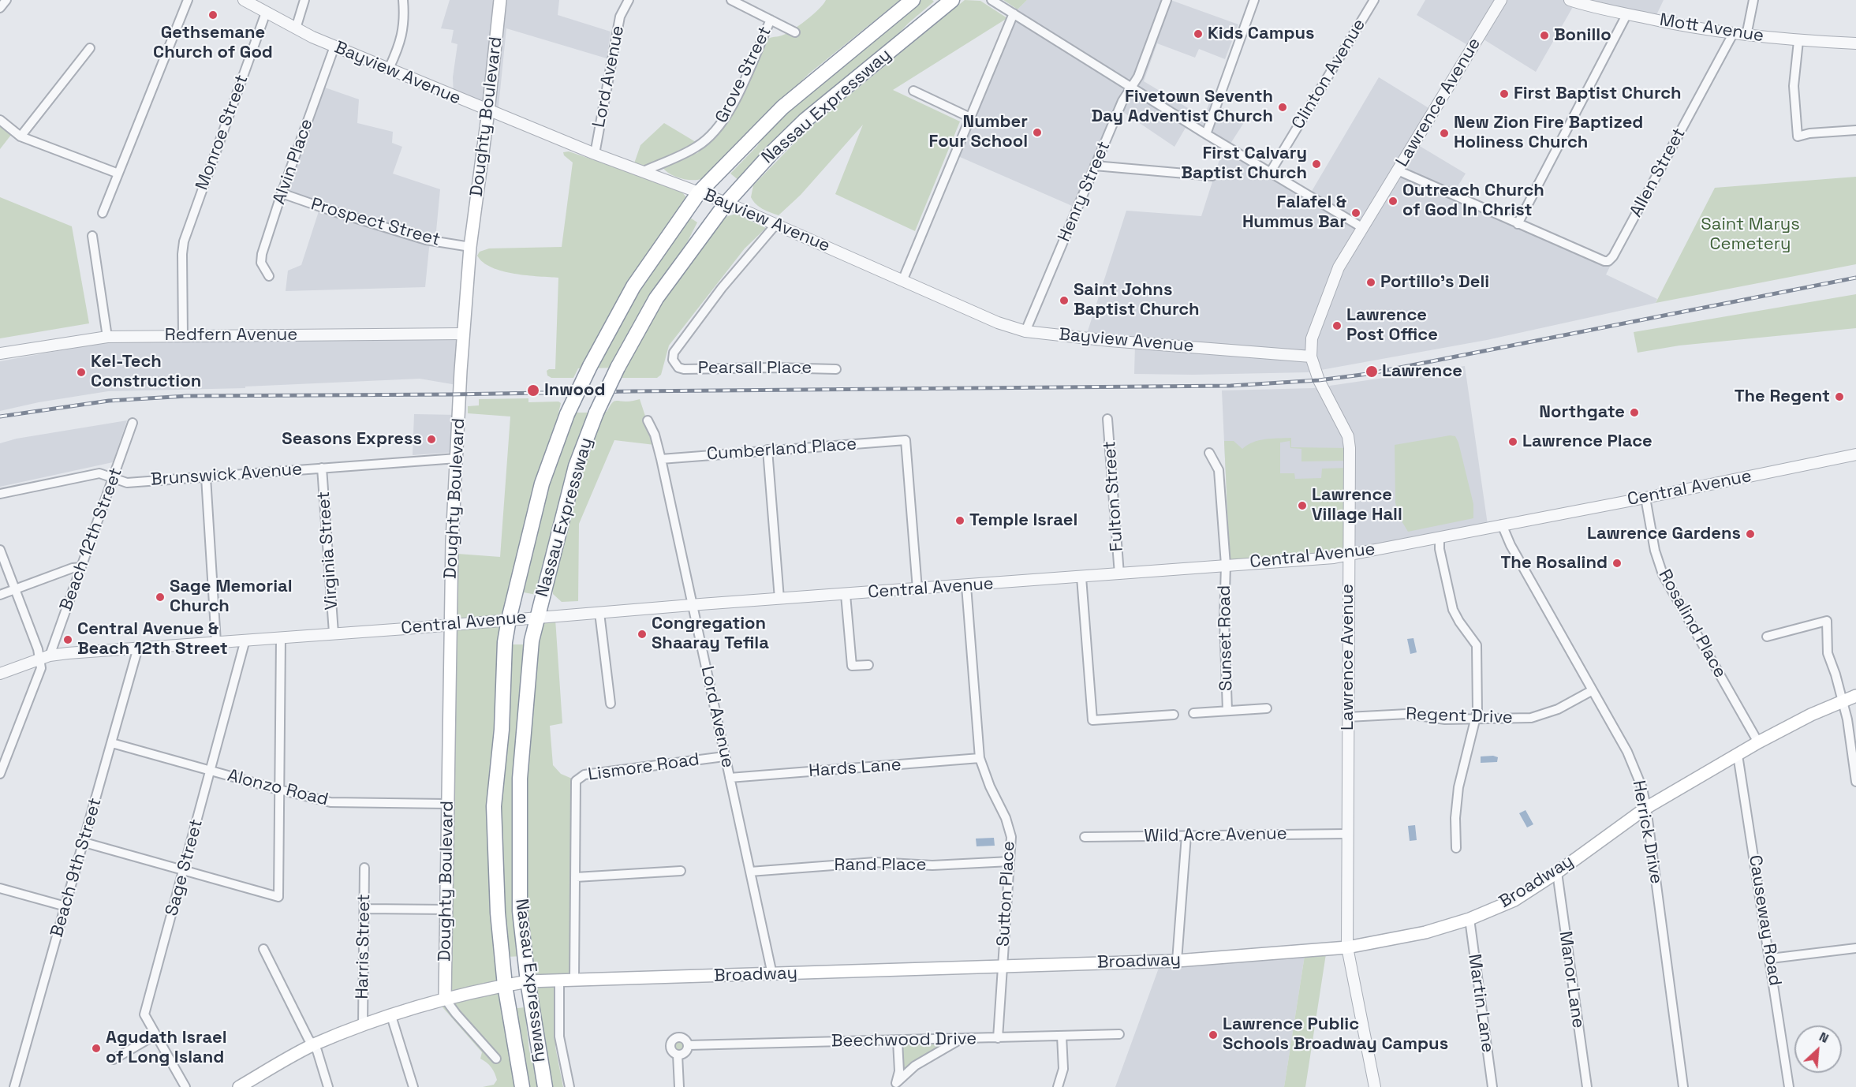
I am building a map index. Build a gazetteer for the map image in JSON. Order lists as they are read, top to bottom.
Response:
{
  "streets": {
    "highway": ["Nassau Expressway"],
    "main road": ["Doughty Boulevard", "Broadway"],
    "street": [
      "Mott Avenue",
      "Bayview Avenue",
      "Clinton Avenue",
      "Grove Street",
      "Lord Avenue",
      "Lawrence Avenue",
      "Monroe Street",
      "Alvin Place",
      "Allen Street",
      "Henry Street",
      "Prospect Street",
      "Redfern Avenue",
      "Pearsall Place",
      "Cumberland Place",
      "Brunswick Avenue",
      "Central Avenue",
      "Fulton Street",
      "Beach 12th Street",
      "Virginia Street",
      "Rosalind Place",
      "Sunset Road",
      "Regent Drive",
      "Lismore Road",
      "Hards Lane",
      "Alonzo Road",
      "Herrick Drive",
      "Wild Acre Avenue",
      "Rand Place",
      "Beach 9th Street",
      "Sage Street",
      "Sutton Place",
      "Causeway Road",
      "Harris Street",
      "Manor Lane",
      "Martin Lane",
      "Beechwood Drive"
    ]
  },
  "crossings": [
    ["Mott Avenue", "Allen Street"],
    ["Bayview Avenue", "Grove Street"],
    ["Bayview Avenue", "Lord Avenue"],
    ["Bayview Avenue", "Lawrence Avenue"],
    ["Bayview Avenue", "Nassau Expressway"],
    ["Bayview Avenue", "Doughty Boulevard"],
    ["Bayview Avenue", "Monroe Street"],
    ["Bayview Avenue", "Alvin Place"],
    ["Bayview Avenue", "Henry Street"],
    ["Bayview Avenue", "Pearsall Place"],
    ["Lord Avenue", "Cumberland Place"],
    ["Lord Avenue", "Central Avenue"],
    ["Lord Avenue", "Lismore Road"],
    ["Lord Avenue", "Hards Lane"],
    ["Lord Avenue", "Rand Place"],
    ["Lord Avenue", "Broadway"],
    ["Lawrence Avenue", "Central Avenue"],
    ["Lawrence Avenue", "Regent Drive"],
    ["Lawrence Avenue", "Wild Acre Avenue"],
    ["Lawrence Avenue", "Broadway"],
    ["Nassau Expressway", "Central Avenue"],
    ["Nassau Expressway", "Broadway"],
    ["Doughty Boulevard", "Prospect Street"],
    ["Doughty Boulevard", "Redfern Avenue"],
    ["Doughty Boulevard", "Brunswick Avenue"],
    ["Doughty Boulevard", "Central Avenue"],
    ["Doughty Boulevard", "Alonzo Road"],
    ["Doughty Boulevard", "Broadway"],
    ["Monroe Street", "Redfern Avenue"],
    ["Alvin Place", "Prospect Street"],
    ["Cumberland Place", "Central Avenue"],
    ["Brunswick Avenue", "Beach 12th Street"],
    ["Brunswick Avenue", "Virginia Street"],
    ["Central Avenue", "Fulton Street"],
    ["Central Avenue", "Beach 12th Street"],
    ["Central Avenue", "Virginia Street"],
    ["Central Avenue", "Rosalind Place"],
    ["Central Avenue", "Sunset Road"],
    ["Central Avenue", "Herrick Drive"],
    ["Central Avenue", "Beach 9th Street"],
    ["Central Avenue", "Sage Street"],
    ["Central Avenue", "Sutton Place"],
    ["Rosalind Place", "Broadway"],
    ["Regent Drive", "Herrick Drive"],
    ["Lismore Road", "Broadway"],
    ["Hards Lane", "Sutton Place"],
    ["Alonzo Road", "Beach 9th Street"],
    ["Alonzo Road", "Sage Street"],
    ["Herrick Drive", "Broadway"],
    ["Rand Place", "Sutton Place"],
    ["Broadway", "Sutton Place"],
    ["Broadway", "Causeway Road"],
    ["Broadway", "Harris Street"],
    ["Broadway", "Manor Lane"],
    ["Broadway", "Martin Lane"],
    ["Sutton Place", "Beechwood Drive"]
  ],
  "parks": ["Saint Marys Cemetery"],
  "places": [
    "Gethsemane Church of God",
    "Kids Campus",
    "Bonillo",
    "First Baptist Church",
    "Fivetown Seventh Day Adventist Church",
    "Number Four School",
    "New Zion Fire Baptized Holiness Church",
    "First Calvary Baptist Church",
    "Outreach Church of God In Christ",
    "Falafel & Hummus Bar",
    "Portillo’s Deli",
    "Saint Johns Baptist Church",
    "Lawrence Post Office",
    "Lawrence",
    "Kel-Tech Construction",
    "Inwood",
    "The Regent",
    "Northgate",
    "Seasons Express",
    "Lawrence Place",
    "Lawrence Village Hall",
    "Temple Israel",
    "Lawrence Gardens",
    "The Rosalind",
    "Sage Memorial Church",
    "Congregation Shaaray Tefila",
    "Central Avenue & Beach 12th Street",
    "Lawrence Public Schools Broadway Campus",
    "Agudath Israel of Long Island"
  ],
  "north": "top right"
}
